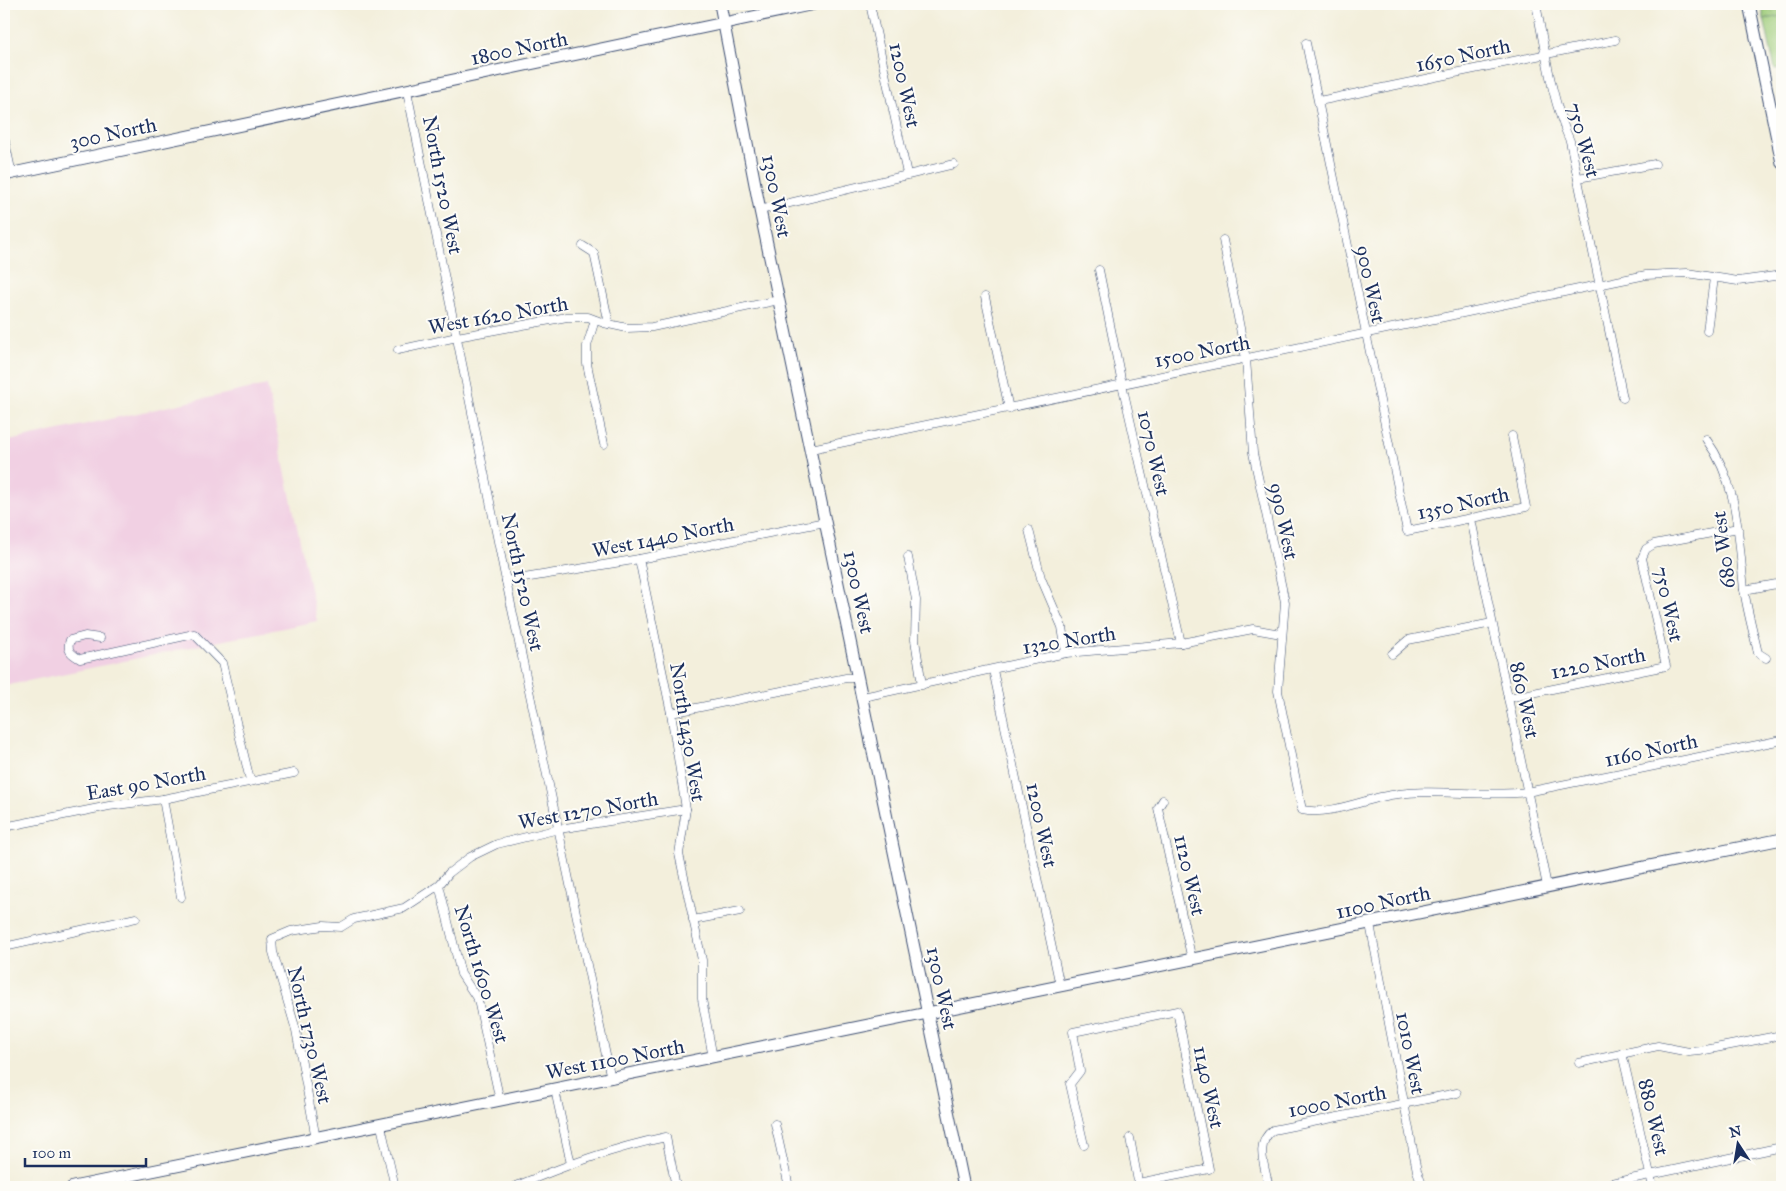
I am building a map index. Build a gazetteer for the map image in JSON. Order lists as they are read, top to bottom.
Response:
{
  "streets": {
    "street": [
      "1800 North",
      "1650 North",
      "1200 West",
      "300 North",
      "750 West",
      "North 1520 West",
      "1300 West",
      "900 West",
      "West 1620 North",
      "1500 North",
      "1070 West",
      "1350 North",
      "990 West",
      "West 1440 North",
      "680 West",
      "1320 North",
      "1220 North",
      "860 West",
      "North 1430 West",
      "1160 North",
      "East 90 North",
      "West 1270 North",
      "1120 West",
      "1100 North",
      "North 1600 West",
      "North 1730 West",
      "1010 West",
      "West 1100 North",
      "1140 West",
      "1000 North",
      "880 West"
    ]
  },
  "crossings": [
    ["1800 North", "300 North"],
    ["1800 North", "North 1520 West"],
    ["1800 North", "1300 West"],
    ["1650 North", "750 West"],
    ["1650 North", "900 West"],
    ["1200 West", "1320 North"],
    ["1200 West", "1100 North"],
    ["750 West", "1500 North"],
    ["750 West", "680 West"],
    ["750 West", "1220 North"],
    ["North 1520 West", "West 1620 North"],
    ["North 1520 West", "West 1440 North"],
    ["North 1520 West", "West 1270 North"],
    ["North 1520 West", "West 1100 North"],
    ["1300 West", "West 1620 North"],
    ["1300 West", "1500 North"],
    ["1300 West", "West 1440 North"],
    ["1300 West", "1320 North"],
    ["1300 West", "West 1100 North"],
    ["900 West", "1500 North"],
    ["900 West", "1350 North"],
    ["1500 North", "1070 West"],
    ["1500 North", "990 West"],
    ["1070 West", "1320 North"],
    ["1350 North", "860 West"],
    ["990 West", "1320 North"],
    ["990 West", "1160 North"],
    ["West 1440 North", "North 1430 West"],
    ["1220 North", "860 West"],
    ["860 West", "1160 North"],
    ["860 West", "1100 North"],
    ["North 1430 West", "West 1270 North"],
    ["North 1430 West", "West 1100 North"],
    ["West 1270 North", "North 1600 West"],
    ["West 1270 North", "North 1730 West"],
    ["1120 West", "1100 North"],
    ["1100 North", "1010 West"],
    ["1100 North", "West 1100 North"],
    ["North 1600 West", "West 1100 North"],
    ["North 1730 West", "West 1100 North"],
    ["1010 West", "1000 North"]
  ],
  "scale_bar": "100 m",
  "north": "top"
}
